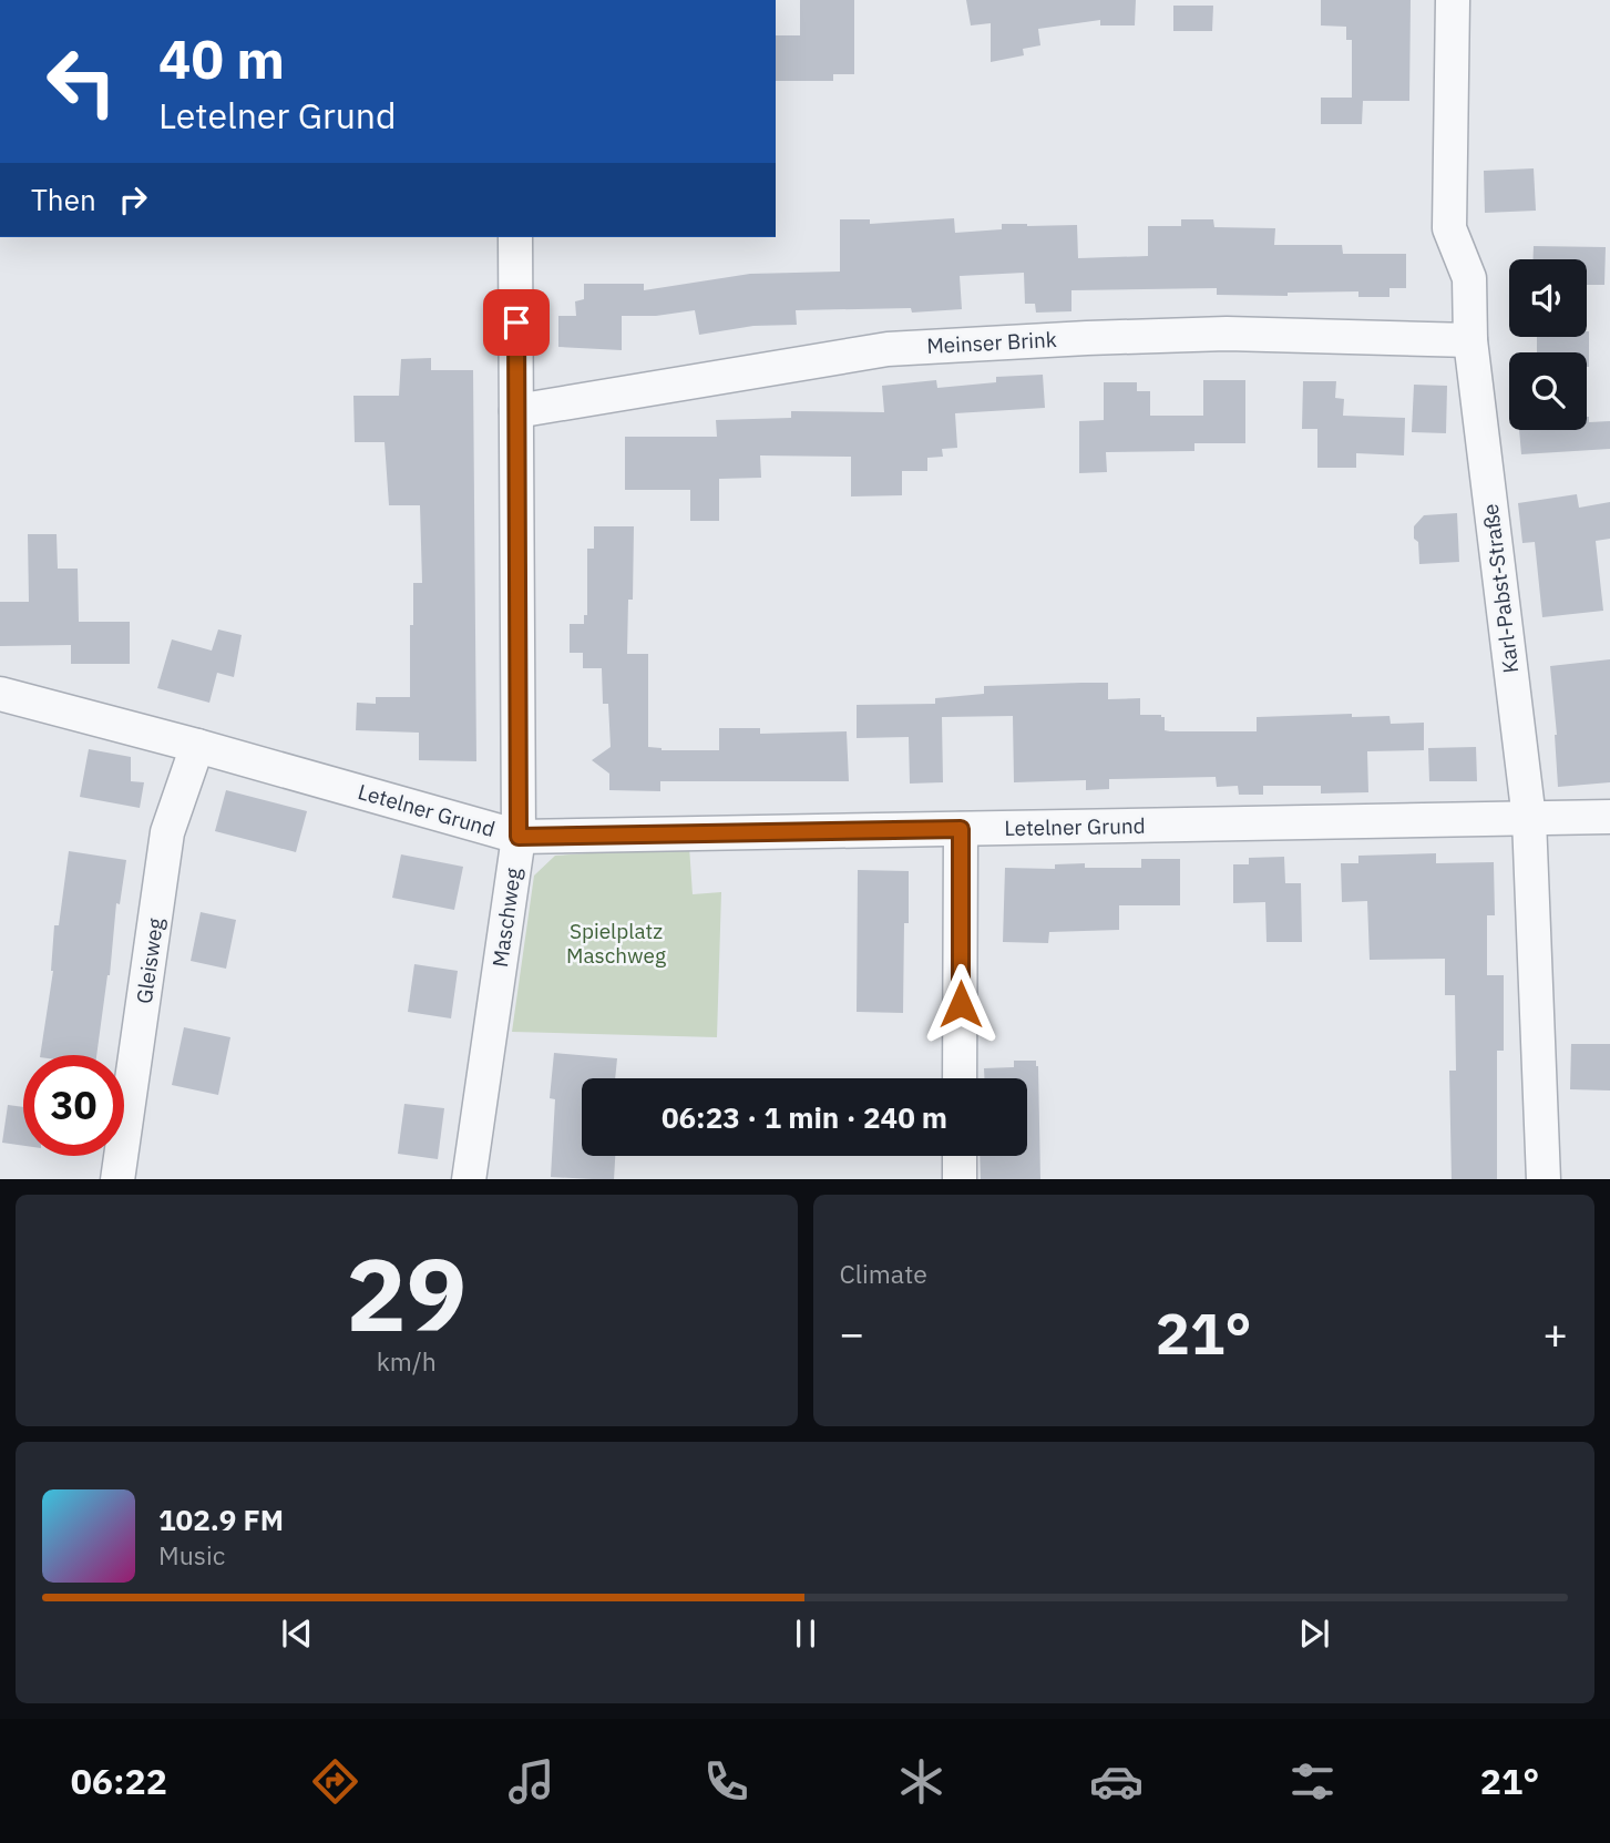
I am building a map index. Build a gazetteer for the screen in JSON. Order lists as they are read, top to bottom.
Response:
{
  "streets": {
    "street": [
      "Meinser Brink",
      "Karl-Pabst-Straße",
      "Letelner Grund",
      "Maschweg",
      "Gleisweg"
    ]
  },
  "crossings": [
    ["Meinser Brink", "Karl-Pabst-Straße"],
    ["Meinser Brink", "Maschweg"],
    ["Karl-Pabst-Straße", "Letelner Grund"],
    ["Letelner Grund", "Maschweg"],
    ["Letelner Grund", "Gleisweg"]
  ],
  "parks": ["Spielplatz Maschweg"],
  "page": {
    "turn": ["40 m", "Letelner Grund"],
    "then": "Then",
    "limit": "30",
    "trip": "06:23 · 1 min · 240 m",
    "tile": [
      ["29", "km/h"],
      "Climate"
    ],
    "heat": ["−", "21°", "+"],
    "song": ["102.9 FM", "Music"],
    "tabs": ["06:22", "21°"]
  }
}
